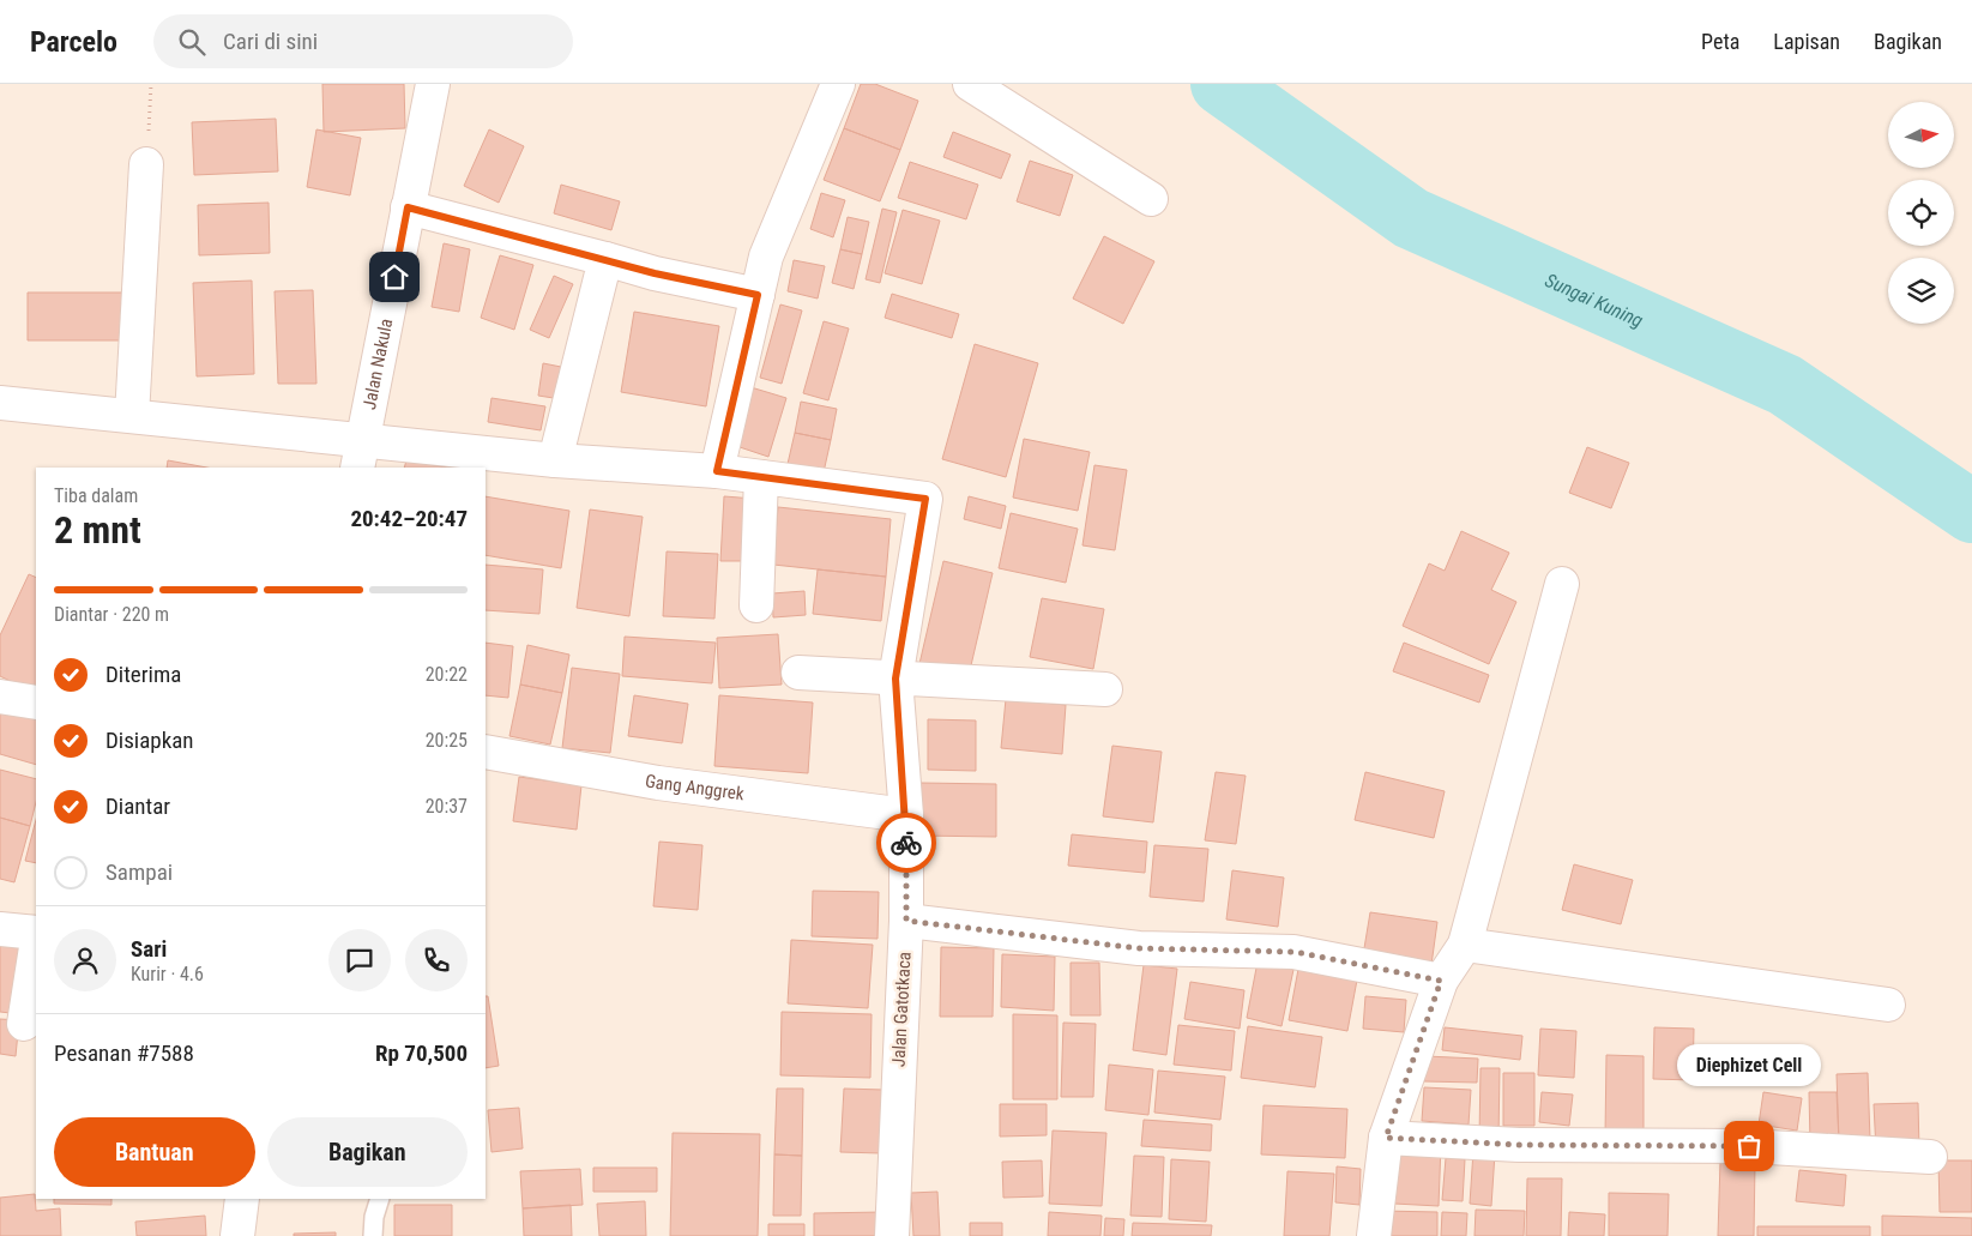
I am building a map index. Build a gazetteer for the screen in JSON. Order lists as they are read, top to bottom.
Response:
{
  "streets": {
    "street": ["Jalan Nakula", "Gang Anggrek", "Jalan Gatotkaca"]
  },
  "crossings": [
    ["Gang Anggrek", "Jalan Gatotkaca"]
  ],
  "water": ["Sungai Kuning"],
  "places": ["Diephizet Cell"],
  "north": "right",
  "page": {
    "header": "Parcelo",
    "search": "Cari di sini",
    "nav": ["Peta", "Lapisan", "Bagikan"],
    "heading": ["2 mnt", "Tiba dalam", "20:42–20:47"],
    "panel": [
      "Sari",
      "Kurir · 4.6",
      "Pesanan #7588",
      "Rp 70,500"
    ],
    "bar": "Diantar · 220 m",
    "list": [
      ["Diterima", "20:22"],
      ["Disiapkan", "20:25"],
      ["Diantar", "20:37"],
      "Sampai"
    ],
    "bubble": "Diephizet Cell",
    "buttons": ["Bantuan", "Bagikan"]
  }
}
